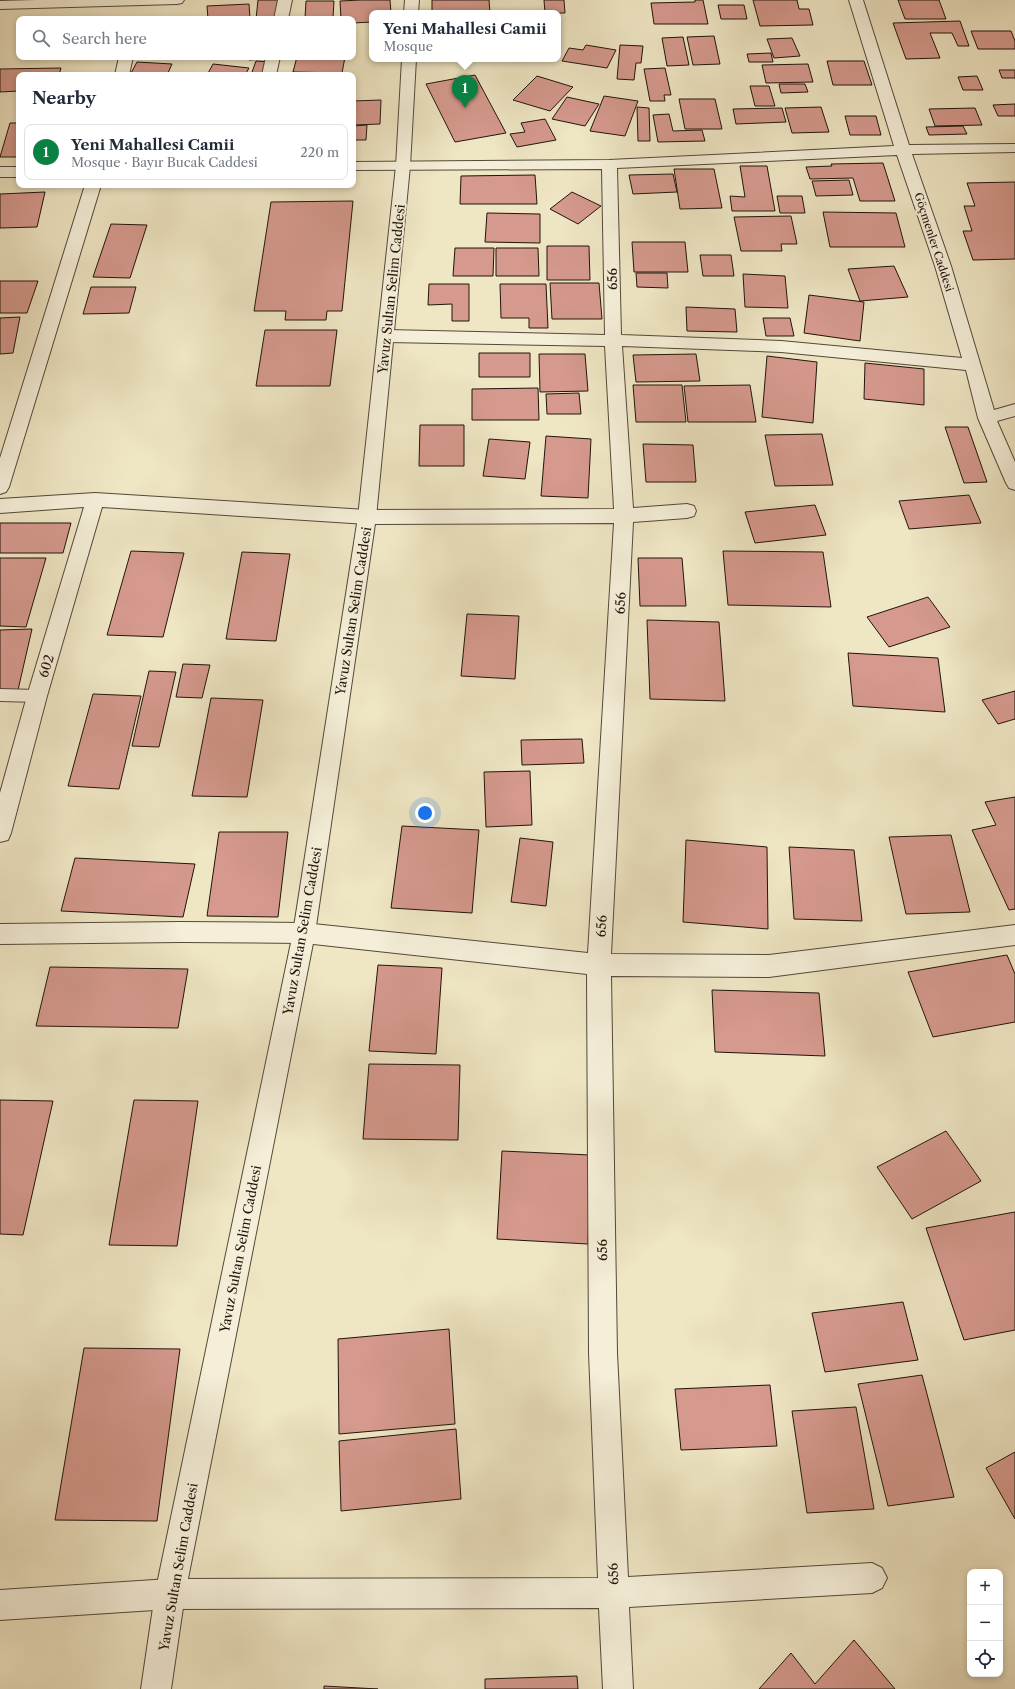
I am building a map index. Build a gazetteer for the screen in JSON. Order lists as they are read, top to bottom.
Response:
{
  "streets": {
    "street": [
      "Göçmenler Caddesi",
      "656",
      "Yavuz Sultan Selim Caddesi",
      "602"
    ]
  },
  "page": {
    "popup": ["Yeni Mahallesi Camii", "Mosque"],
    "search": "Search here",
    "heading": "Nearby",
    "pins": "1",
    "list": [
      {
        "mark": "1",
        "name": "Yeni Mahallesi Camii",
        "note": "Mosque · Bayır Bucak Caddesi",
        "value": "220 m"
      }
    ],
    "map_buttons": ["+", "−"]
  }
}
